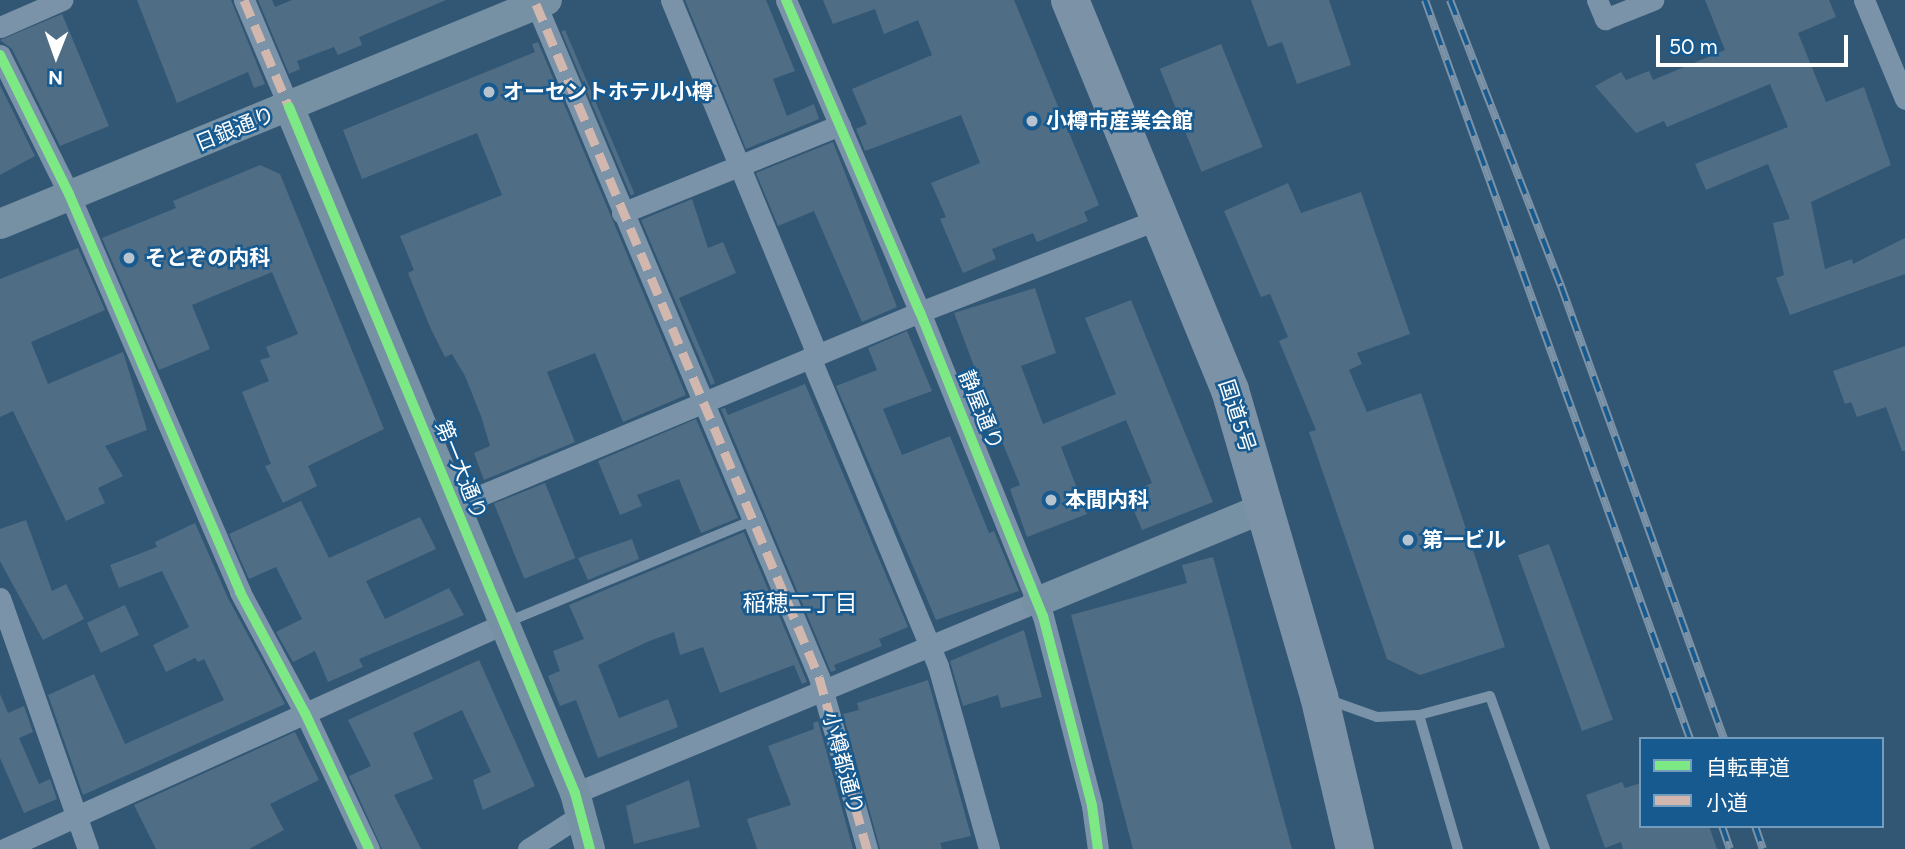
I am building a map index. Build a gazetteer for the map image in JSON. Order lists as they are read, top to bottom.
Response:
{
  "streets": {
    "highway": ["国道5号"],
    "street": [
      "日銀通り",
      "静屋通り",
      "第一大通り",
      "小樽都通り"
    ]
  },
  "crossings": [
    ["日銀通り", "第一大通り"],
    ["日銀通り", "小樽都通り"]
  ],
  "districts": ["稲穂二丁目"],
  "places": [
    "オーセントホテル小樽",
    "小樽市産業会館",
    "そとぞの内科",
    "本間内科",
    "第一ビル"
  ],
  "legend": ["自転車道", "小道"],
  "scale_bar": "50 m",
  "north": "bottom"
}
